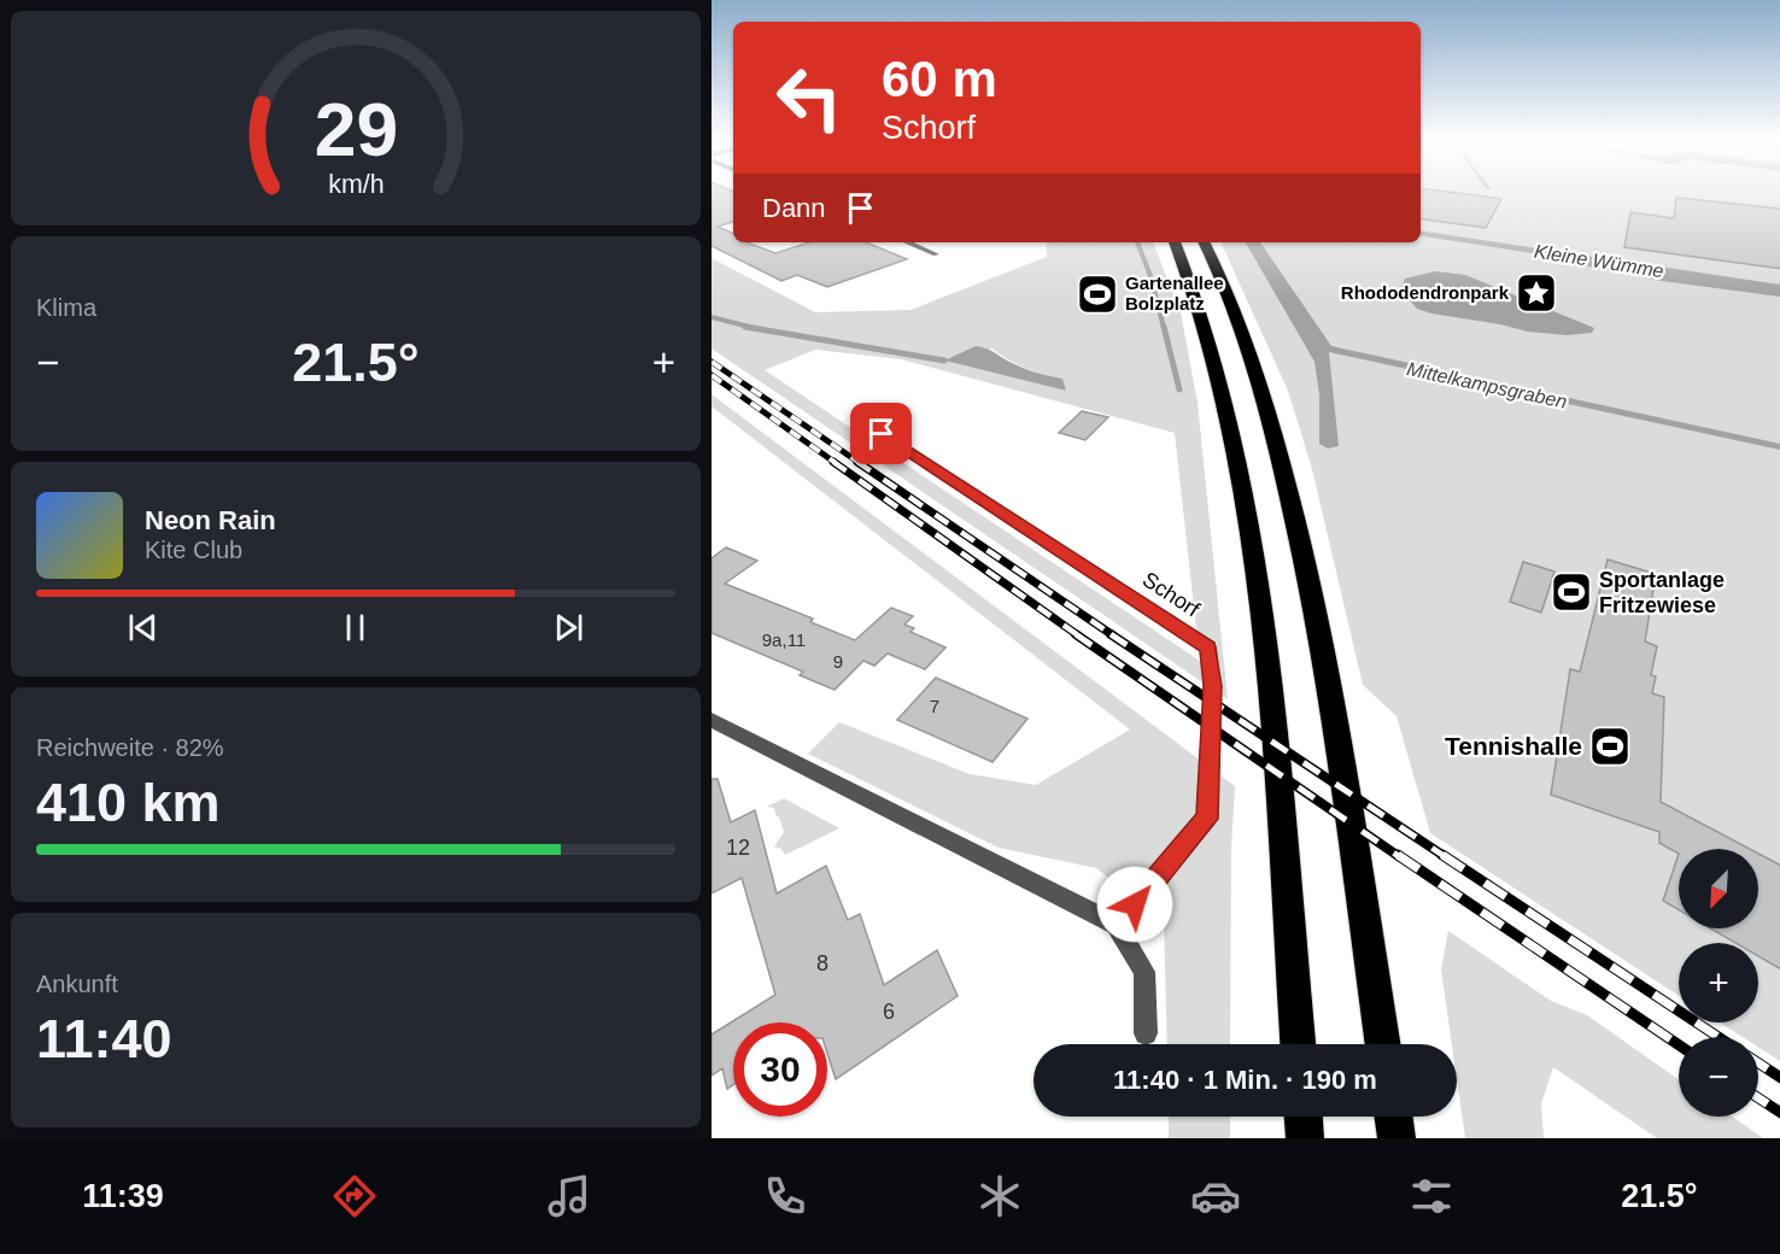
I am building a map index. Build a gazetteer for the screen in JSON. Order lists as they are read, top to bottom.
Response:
{
  "streets": {
    "street": ["Schorf"]
  },
  "water": ["Kleine Wümme", "Mittelkampsgraben"],
  "places": {
    "place": ["Rhododendronpark"],
    "sports": ["Gartenallee Bolzplatz", "Sportanlage Fritzewiese", "Tennishalle"]
  },
  "house_numbers": [
    "9a,11",
    "9",
    "7",
    "12",
    "8",
    "6"
  ],
  "north": "bottom left",
  "page": {
    "turn": ["60 m", "Schorf"],
    "then": "Dann",
    "tile": [
      "Klima",
      ["Reichweite · 82%", "410 km"],
      ["Ankunft", "11:40"]
    ],
    "heat": ["−", "21.5°", "+"],
    "song": ["Neon Rain", "Kite Club"],
    "map_buttons": ["+", "−"],
    "limit": "30",
    "trip": "11:40 · 1 Min. · 190 m",
    "tabs": ["11:39", "21.5°"],
    "gauge": ["29", "km/h"]
  }
}
